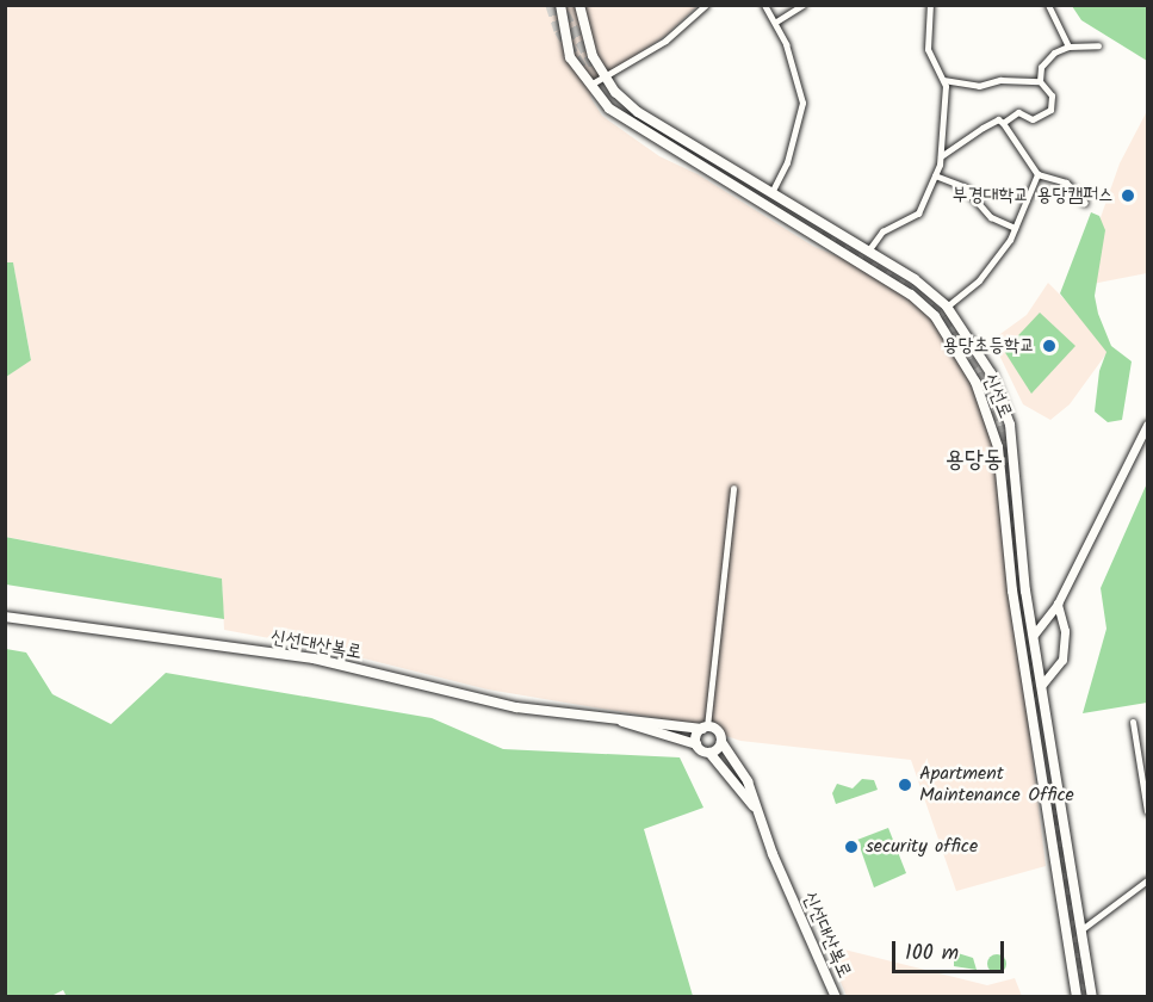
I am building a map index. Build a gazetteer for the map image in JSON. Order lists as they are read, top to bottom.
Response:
{
  "streets": {
    "main road": ["신선로", "신선대산복로"]
  },
  "districts": ["용당동"],
  "places": [
    "부경대학교 용당캠퍼스",
    "용당초등학교",
    "Apartment Maintenance Office",
    "security office"
  ],
  "scale_bar": "100 m"
}
